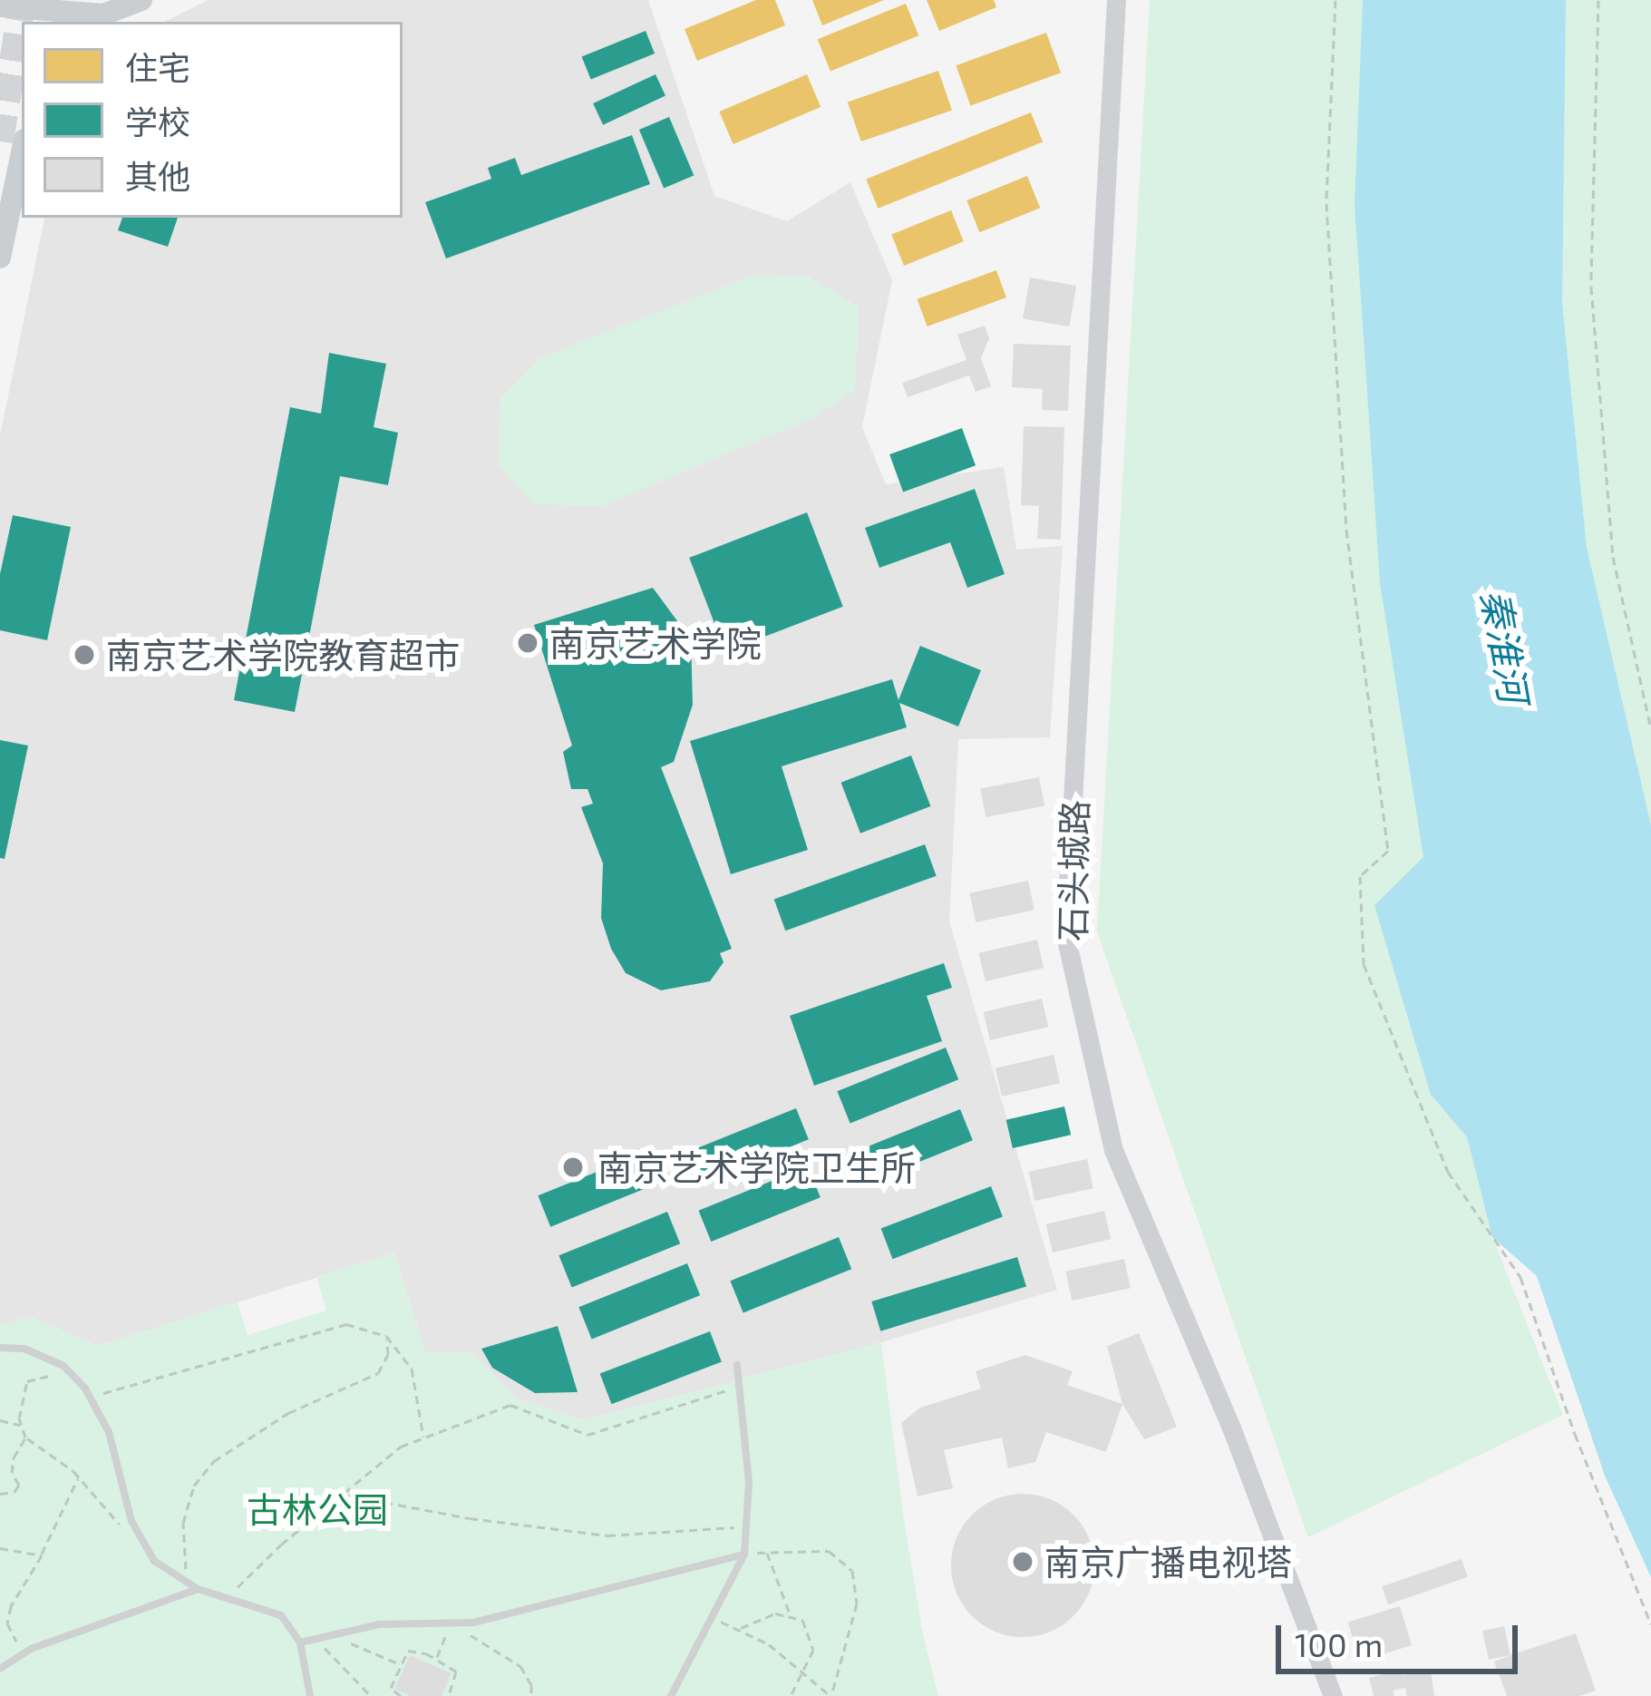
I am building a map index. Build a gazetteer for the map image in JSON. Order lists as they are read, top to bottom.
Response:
{
  "streets": {
    "street": ["石头城路"]
  },
  "water": ["秦淮河"],
  "parks": ["古林公园"],
  "places": [
    "南京艺术学院",
    "南京艺术学院教育超市",
    "南京艺术学院卫生所",
    "南京广播电视塔"
  ],
  "legend": ["住宅", "学校", "其他"],
  "scale_bar": "100 m"
}
